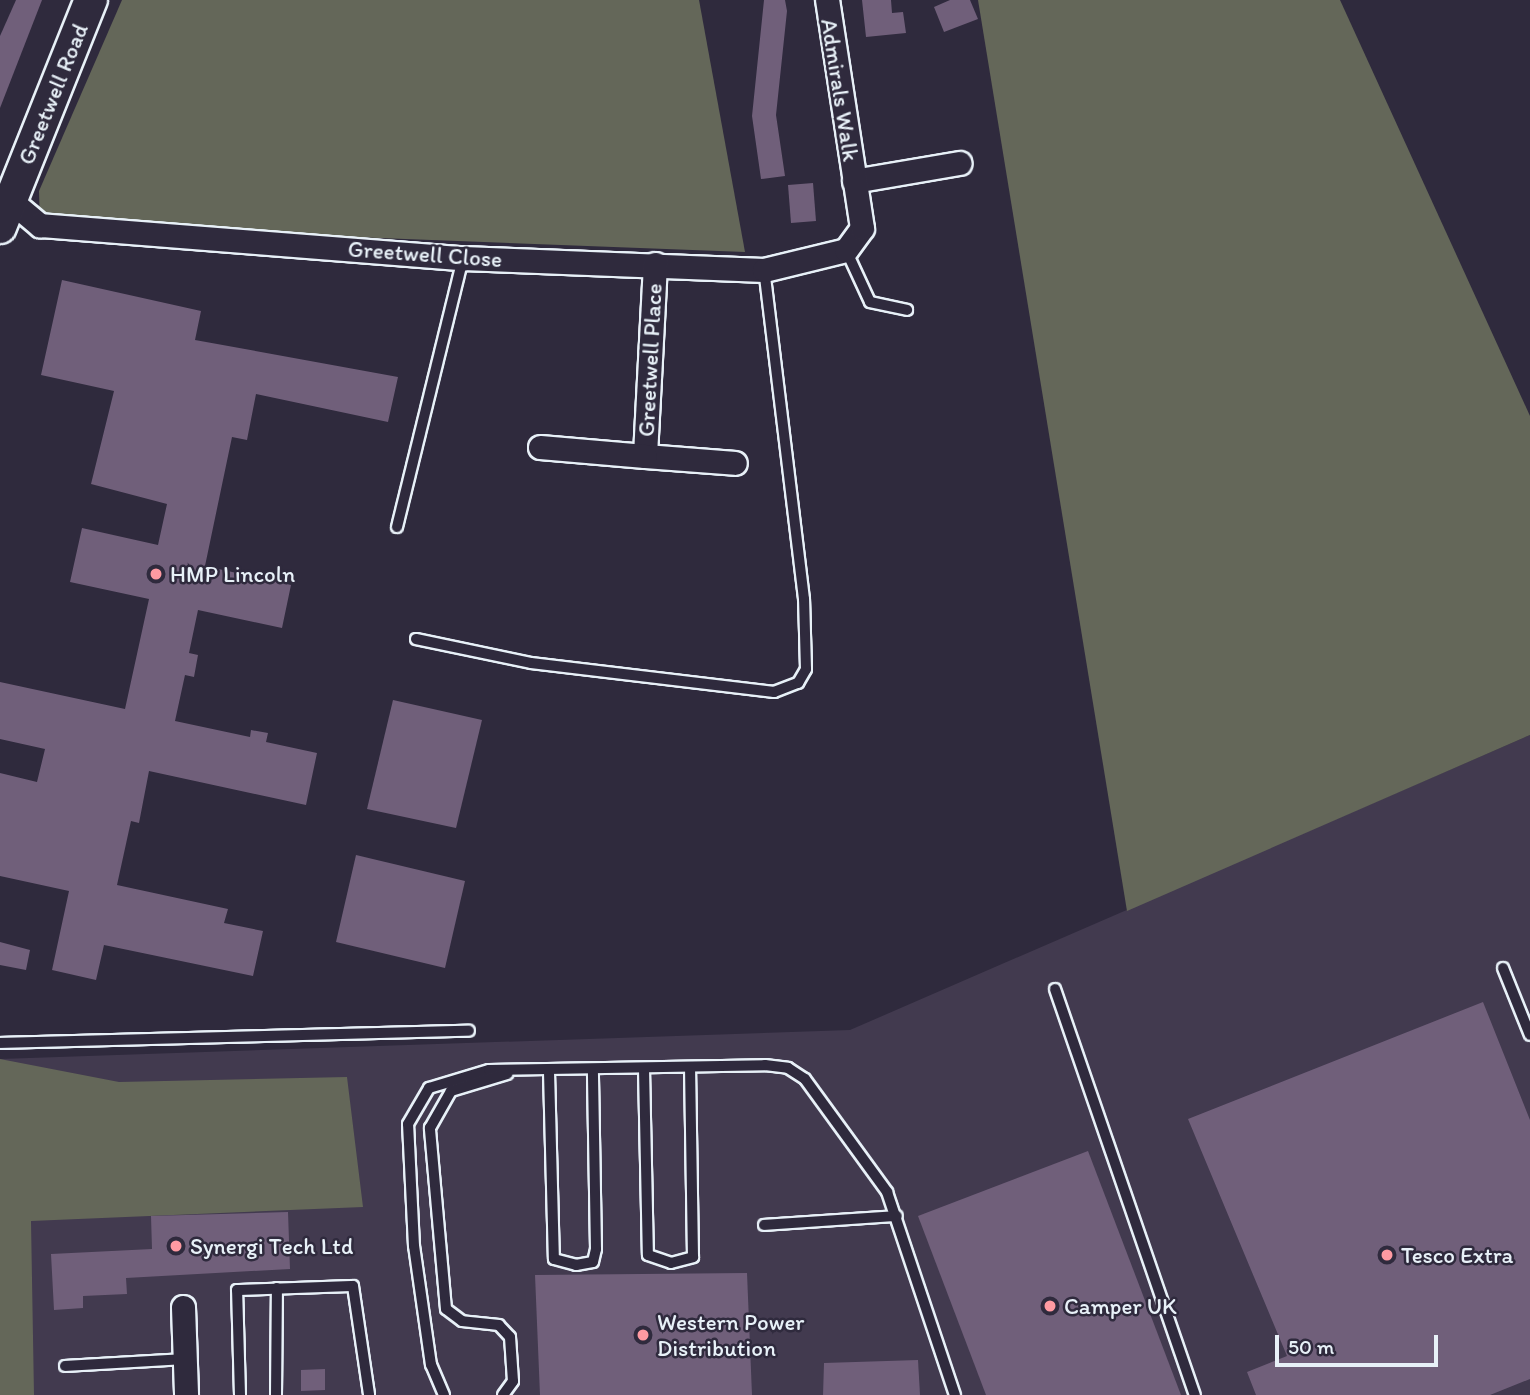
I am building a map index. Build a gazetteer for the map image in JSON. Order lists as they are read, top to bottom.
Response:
{
  "streets": {
    "street": [
      "Admirals Walk",
      "Greetwell Road",
      "Greetwell Close",
      "Greetwell Place"
    ]
  },
  "crossings": [
    ["Admirals Walk", "Greetwell Close"],
    ["Greetwell Road", "Greetwell Close"],
    ["Greetwell Close", "Greetwell Place"]
  ],
  "places": [
    "HMP Lincoln",
    "Synergi Tech Ltd",
    "Tesco Extra",
    "Camper UK",
    "Western Power Distribution"
  ],
  "scale_bar": "50 m"
}
